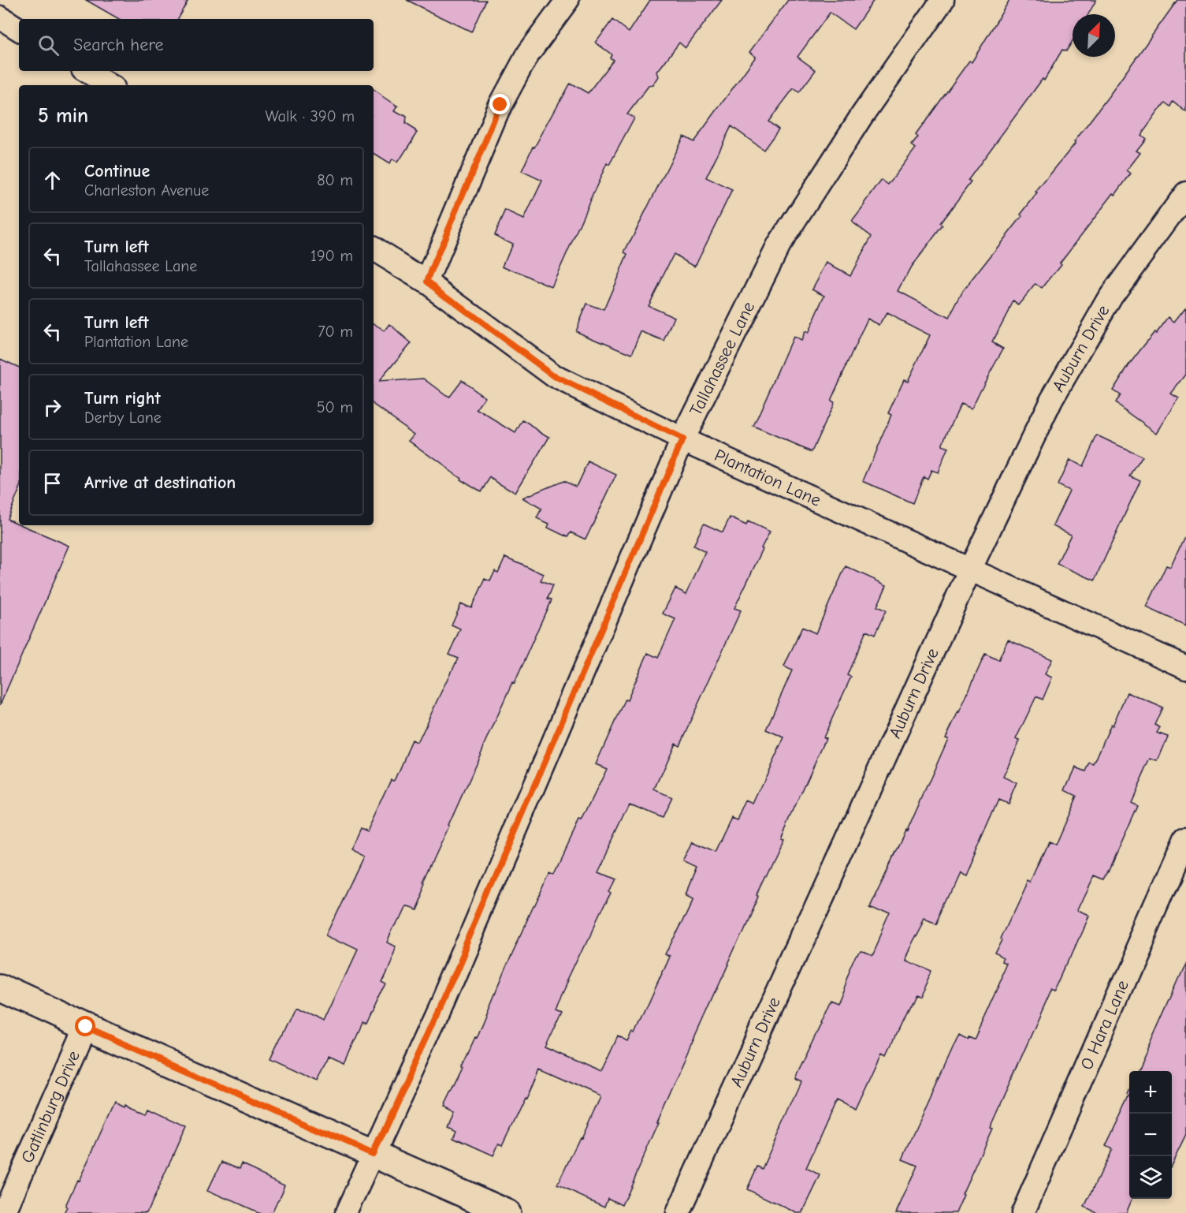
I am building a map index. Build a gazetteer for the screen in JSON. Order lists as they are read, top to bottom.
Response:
{
  "streets": {
    "street": [
      "Auburn Drive",
      "Tallahassee Lane",
      "Plantation Lane",
      "O Hara Lane",
      "Gatlinburg Drive"
    ]
  },
  "crossings": [
    ["Auburn Drive", "Plantation Lane"],
    ["Tallahassee Lane", "Plantation Lane"]
  ],
  "north": "top right",
  "page": {
    "search": "Search here",
    "heading": ["5 min", "Walk · 390 m"],
    "list": [
      ["Continue", "Charleston Avenue", "80 m"],
      ["Turn left", "Tallahassee Lane", "190 m"],
      ["Turn left", "Plantation Lane", "70 m"],
      ["Turn right", "Derby Lane", "50 m"],
      "Arrive at destination"
    ],
    "map_buttons": ["+", "−"]
  }
}
